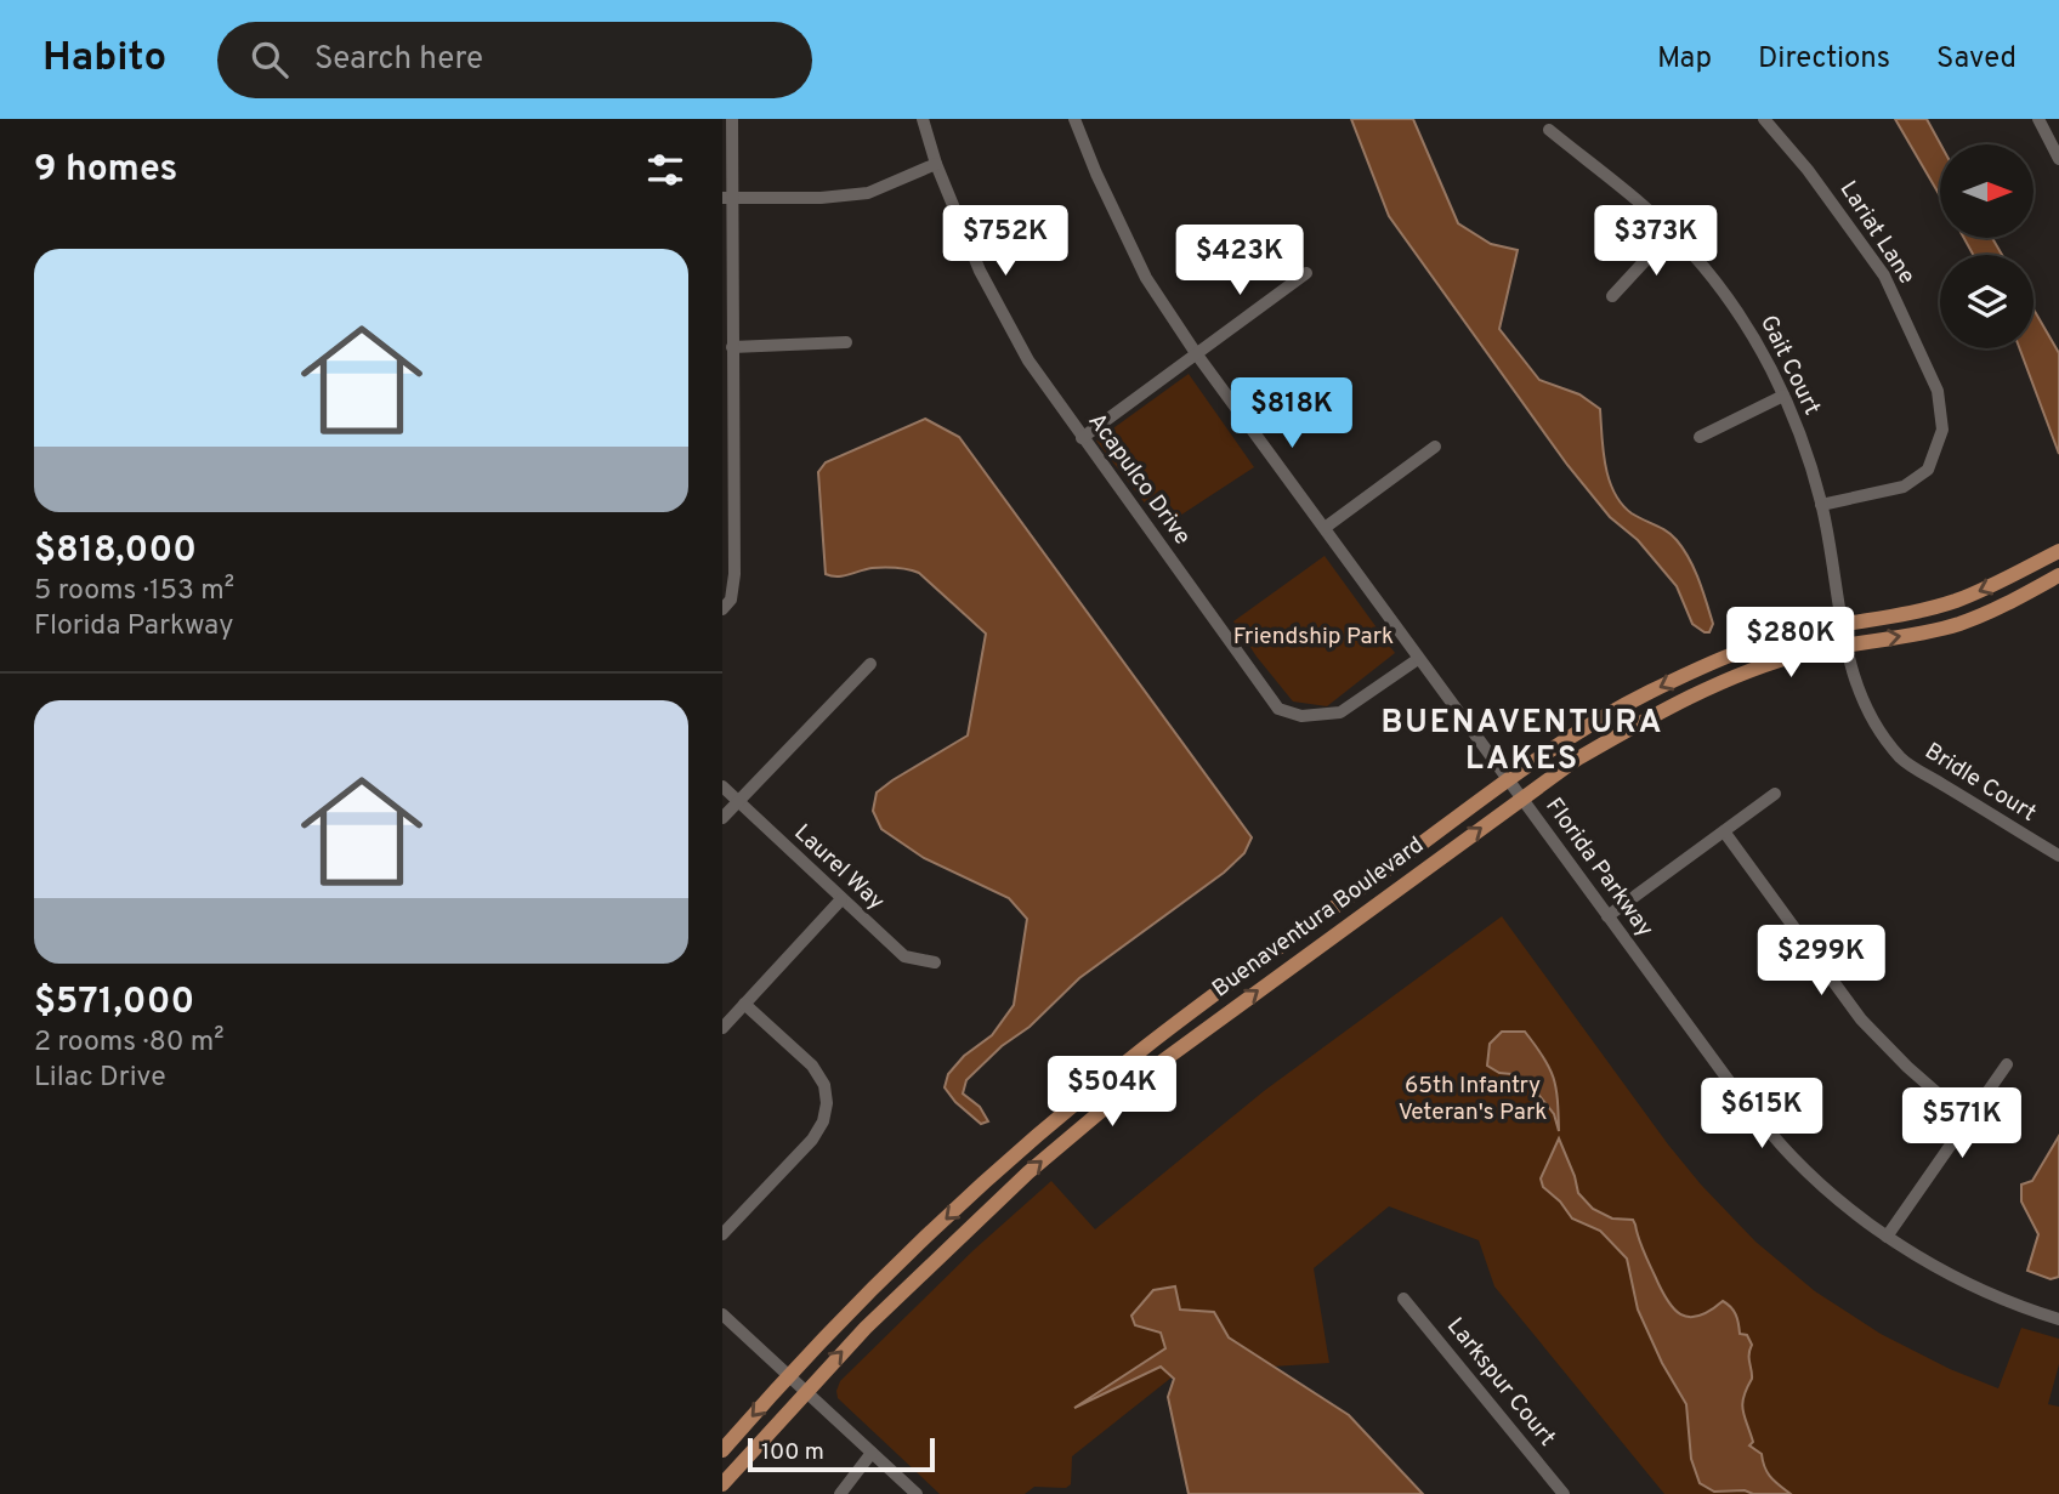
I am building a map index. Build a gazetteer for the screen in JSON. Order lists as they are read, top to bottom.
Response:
{
  "streets": {
    "main road": ["Buenaventura Boulevard"],
    "street": [
      "Lariat Lane",
      "Gait Court",
      "Acapulco Drive",
      "Bridle Court",
      "Laurel Way",
      "Florida Parkway",
      "Larkspur Court"
    ]
  },
  "crossings": [
    ["Lariat Lane", "Gait Court"],
    ["Gait Court", "Bridle Court"],
    ["Gait Court", "Buenaventura Boulevard"],
    ["Acapulco Drive", "Florida Parkway"],
    ["Bridle Court", "Buenaventura Boulevard"],
    ["Florida Parkway", "Buenaventura Boulevard"]
  ],
  "districts": ["BUENAVENTURA LAKES"],
  "parks": ["Friendship Park", "65th Infantry Veteran's Park"],
  "scale_bar": "100 m",
  "north": "right",
  "page": {
    "header": "Habito",
    "search": "Search here",
    "nav": ["Map", "Directions", "Saved"],
    "heading": "9 homes",
    "price": [
      "$752K",
      "$373K",
      "$423K",
      "$818K",
      "$280K",
      "$299K",
      "$504K",
      "$615K",
      "$571K"
    ],
    "list": [
      {
        "name": "$818,000",
        "note": "5 rooms · 153 m² · Florida Parkway"
      },
      {
        "name": "$571,000",
        "note": "2 rooms · 80 m² · Lilac Drive"
      }
    ],
    "scale": "100 m"
  }
}
